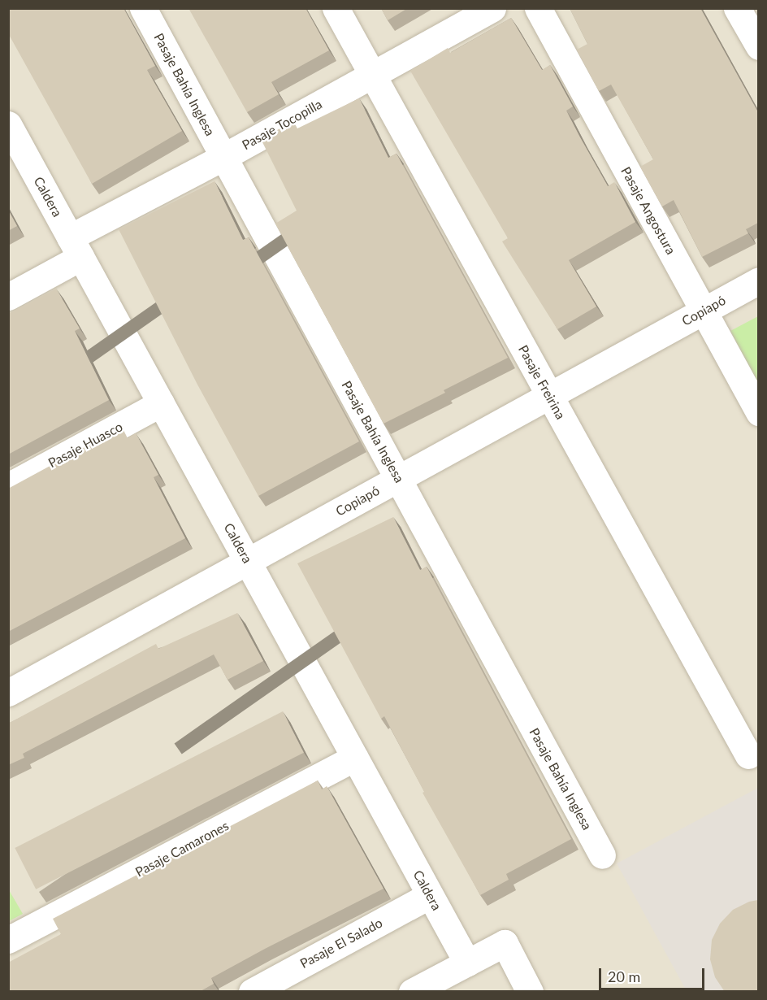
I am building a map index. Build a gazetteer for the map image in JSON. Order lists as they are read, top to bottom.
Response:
{
  "streets": {
    "street": [
      "Pasaje Bahía Inglesa",
      "Pasaje Tocopilla",
      "Caldera",
      "Pasaje Angostura",
      "Copiapó",
      "Pasaje Freirina",
      "Pasaje Huasco",
      "Pasaje Camarones",
      "Pasaje El Salado"
    ]
  },
  "crossings": [
    ["Pasaje Bahía Inglesa", "Pasaje Tocopilla"],
    ["Pasaje Bahía Inglesa", "Copiapó"],
    ["Pasaje Tocopilla", "Caldera"],
    ["Pasaje Tocopilla", "Pasaje Freirina"],
    ["Caldera", "Copiapó"],
    ["Caldera", "Pasaje Huasco"],
    ["Caldera", "Pasaje Camarones"],
    ["Caldera", "Pasaje El Salado"],
    ["Pasaje Angostura", "Copiapó"],
    ["Copiapó", "Pasaje Freirina"]
  ],
  "scale_bar": "20 m"
}
